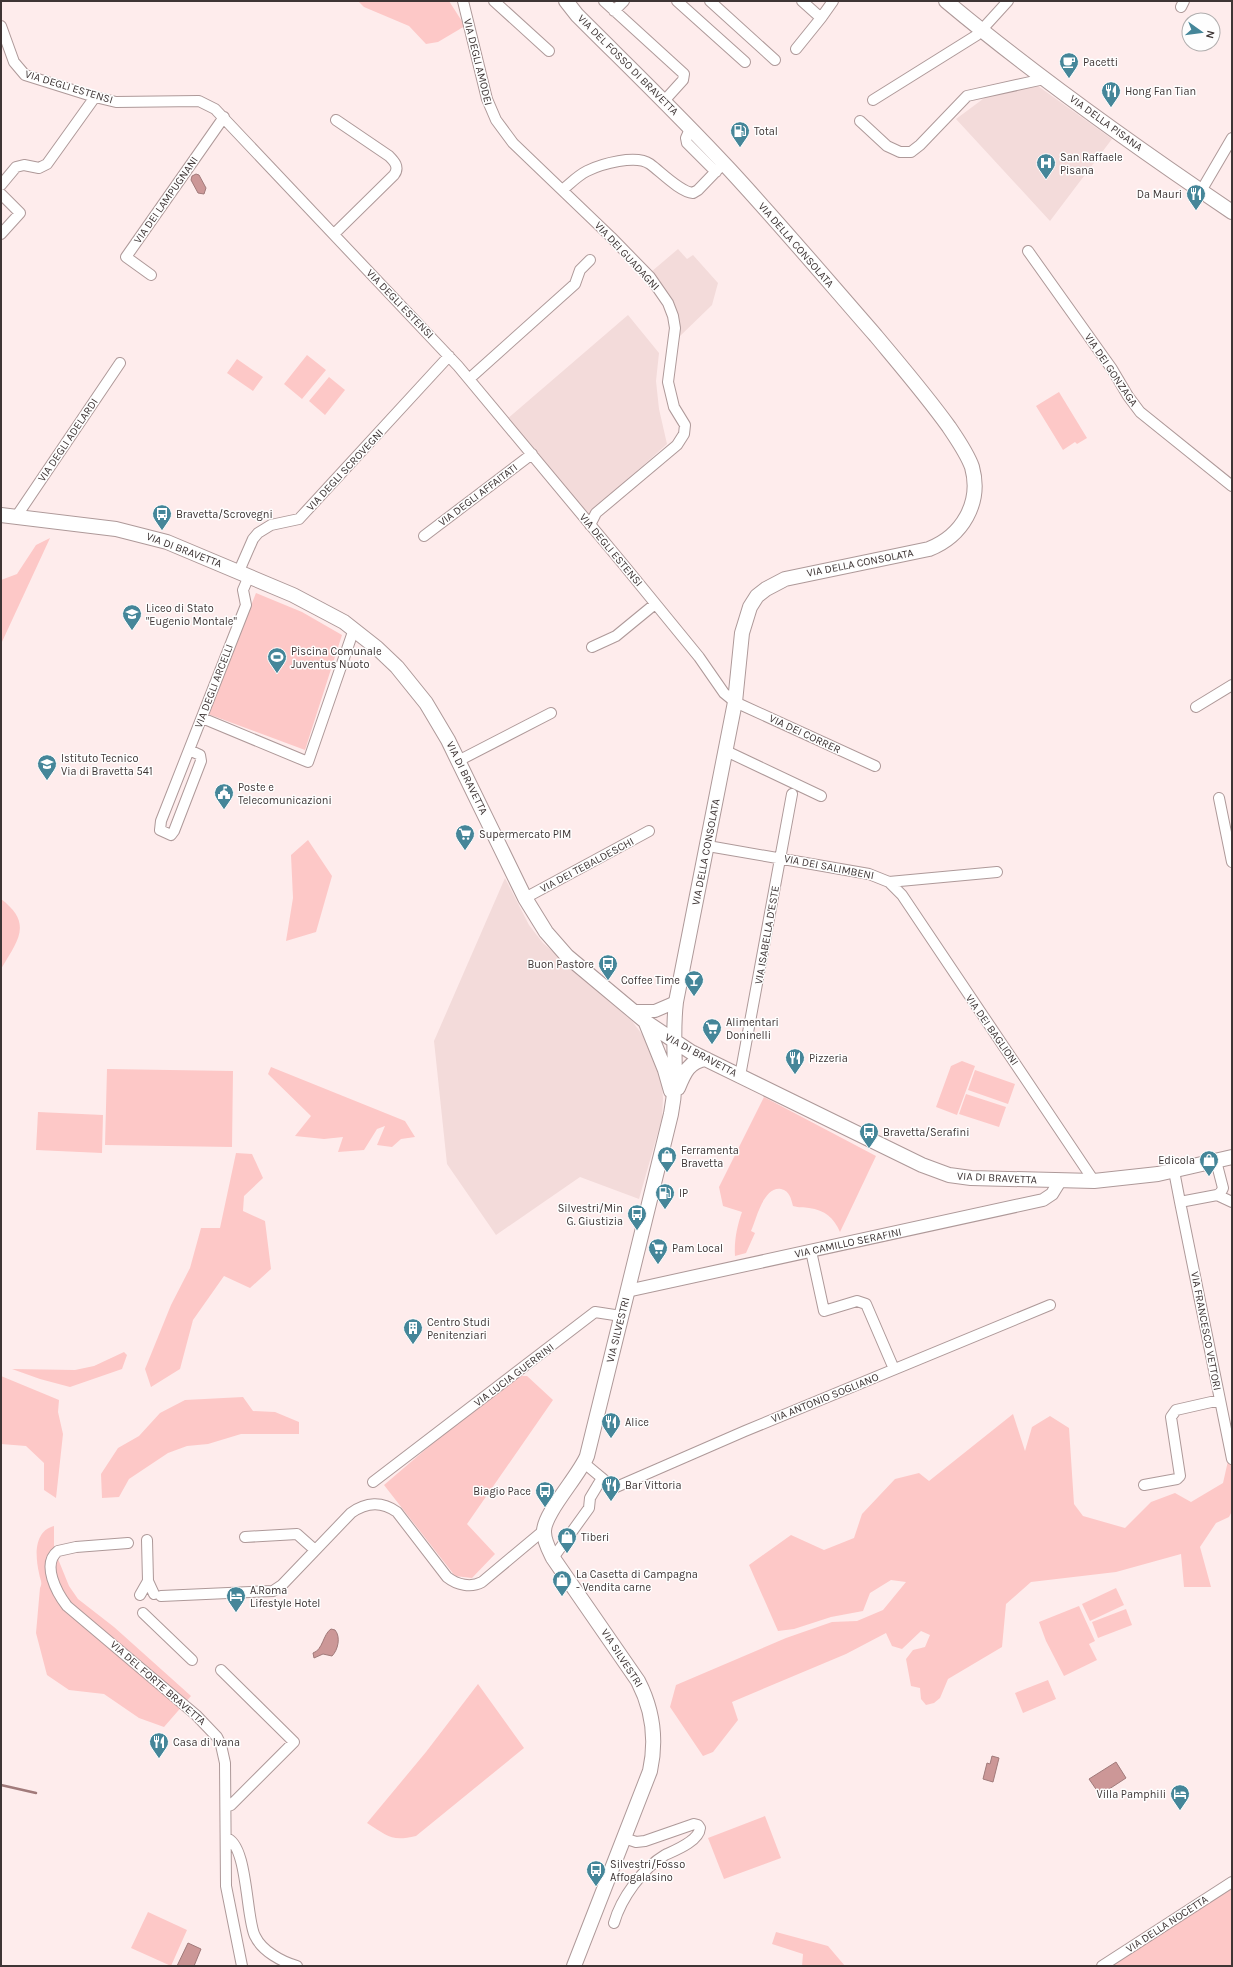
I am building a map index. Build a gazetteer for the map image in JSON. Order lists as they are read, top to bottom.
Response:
{
  "streets": {
    "main road": [
      "VIA DEL FOSSO DI BRAVETTA",
      "VIA DELLA PISANA",
      "VIA DELLA CONSOLATA",
      "VIA DI BRAVETTA",
      "VIA SILVESTRI"
    ],
    "street": [
      "VIA DEGLI AMODEI",
      "VIA DEGLI ESTENSI",
      "VIA DEI LAMPUGNANI",
      "VIA DEI GUADAGNI",
      "VIA DEI GONZAGA",
      "VIA DEGLI ADELARDI",
      "VIA DEGLI SCROVEGNI",
      "VIA DEGLI AFFAITATI",
      "VIA DEGLI ARCELLI",
      "VIA DEI CORRER",
      "VIA DEI TEBALDESCHI",
      "VIA DEI SALIMBENI",
      "VIA ISABELLA D'ESTE",
      "VIA DEI BAGLIONI",
      "VIA CAMILLO SERAFINI",
      "VIA FRANCESCO VETTORI",
      "VIA LUCIA GUERRINI",
      "VIA ANTONIO SOGLIANO",
      "VIA DEL FORTE BRAVETTA",
      "VIA DELLA NOCETTA"
    ]
  },
  "crossings": [
    ["VIA DEGLI AMODEI", "VIA DEI GUADAGNI"],
    ["VIA DEL FOSSO DI BRAVETTA", "VIA DELLA CONSOLATA"],
    ["VIA DEGLI ESTENSI", "VIA DEI LAMPUGNANI"],
    ["VIA DEGLI ESTENSI", "VIA DELLA CONSOLATA"],
    ["VIA DEGLI ESTENSI", "VIA DEI GUADAGNI"],
    ["VIA DEGLI ESTENSI", "VIA DEGLI SCROVEGNI"],
    ["VIA DEGLI ESTENSI", "VIA DEGLI AFFAITATI"],
    ["VIA DEGLI ESTENSI", "VIA DEI CORRER"],
    ["VIA DELLA CONSOLATA", "VIA DI BRAVETTA"],
    ["VIA DELLA CONSOLATA", "VIA DEI CORRER"],
    ["VIA DELLA CONSOLATA", "VIA DEI SALIMBENI"],
    ["VIA DEGLI ADELARDI", "VIA DI BRAVETTA"],
    ["VIA DEGLI SCROVEGNI", "VIA DI BRAVETTA"],
    ["VIA DEGLI SCROVEGNI", "VIA DEGLI ARCELLI"],
    ["VIA DI BRAVETTA", "VIA DEGLI ARCELLI"],
    ["VIA DI BRAVETTA", "VIA DEI TEBALDESCHI"],
    ["VIA DI BRAVETTA", "VIA ISABELLA D'ESTE"],
    ["VIA DI BRAVETTA", "VIA DEI BAGLIONI"],
    ["VIA DI BRAVETTA", "VIA CAMILLO SERAFINI"],
    ["VIA DI BRAVETTA", "VIA FRANCESCO VETTORI"],
    ["VIA DEI SALIMBENI", "VIA ISABELLA D'ESTE"],
    ["VIA DEI SALIMBENI", "VIA DEI BAGLIONI"],
    ["VIA CAMILLO SERAFINI", "VIA SILVESTRI"],
    ["VIA SILVESTRI", "VIA LUCIA GUERRINI"]
  ],
  "places": {
    "cafe": ["Pacetti"],
    "restaurant": [
      "Hong Fan Tian",
      "Da Mauri",
      "Pizzeria",
      "Alice",
      "Bar Vittoria",
      "Casa di Ivana"
    ],
    "fuel station": ["Total", "IP"],
    "hospital": ["San Raffaele Pisana"],
    "bus stop": [
      "Bravetta/Scrovegni",
      "Buon Pastore",
      "Bravetta/Serafini",
      "Silvestri/Min G. Giustizia",
      "Biagio Pace",
      "Silvestri/Fosso Affogalasino"
    ],
    "school or university": ["Liceo di Stato \"Eugenio Montale\"", "Istituto Tecnico Via di Bravetta 541"],
    "sports": ["Piscina Comunale Juventus Nuoto"],
    "public building": ["Poste e Telecomunicazioni"],
    "supermarket": ["Supermercato PIM", "Alimentari Doninelli", "Pam Local"],
    "bar": ["Coffee Time"],
    "shop": [
      "Ferramenta Bravetta",
      "Edicola",
      "Tiberi",
      "La Casetta di Campagna - Vendita carne"
    ],
    "building": ["Centro Studi Penitenziari"],
    "hotel": ["A.Roma Lifestyle Hotel", "Villa Pamphili"]
  },
  "north": "right"
}
